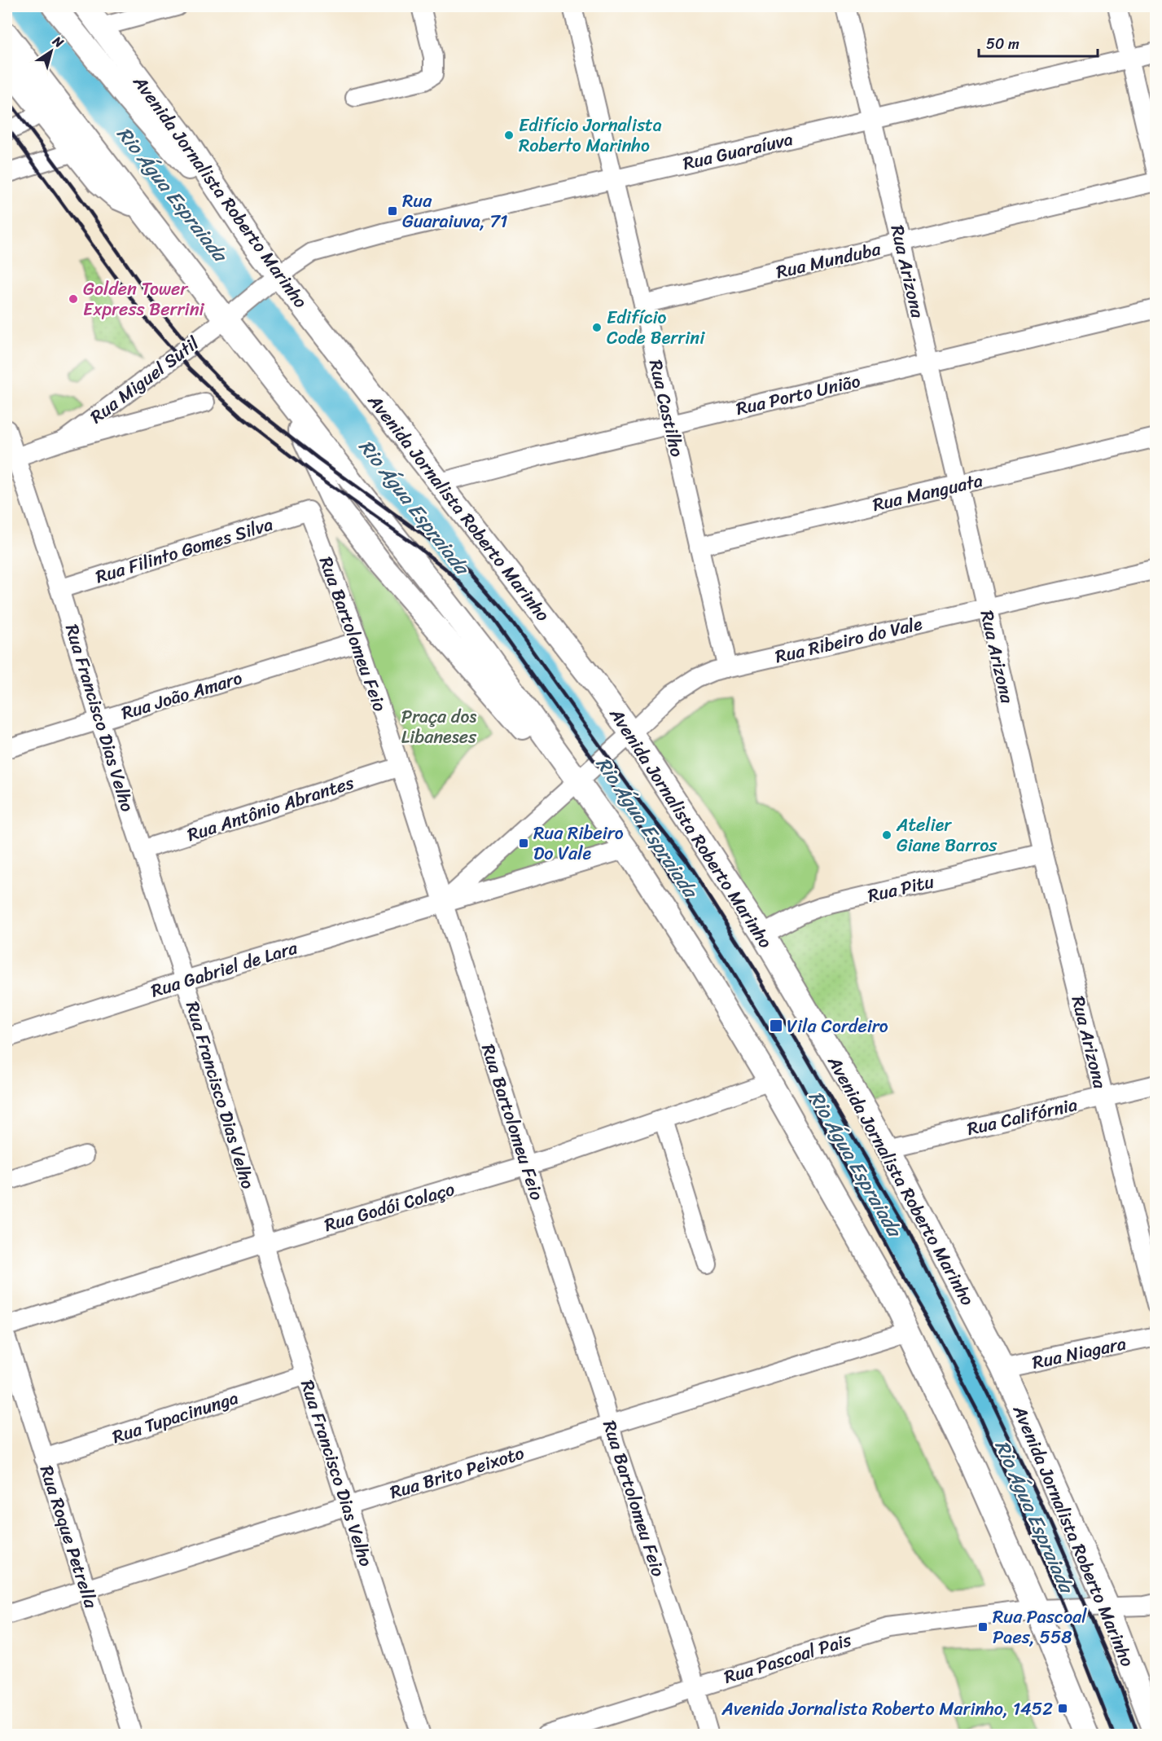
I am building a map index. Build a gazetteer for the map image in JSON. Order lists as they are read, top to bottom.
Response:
{
  "streets": {
    "main road": ["Avenida Jornalista Roberto Marinho"],
    "street": [
      "Rua Guaraíuva",
      "Rua Munduba",
      "Rua Arizona",
      "Rua Miguel Sutil",
      "Rua Porto União",
      "Rua Castilho",
      "Rua Manguata",
      "Rua Filinto Gomes Silva",
      "Rua Bartolomeu Feio",
      "Rua Ribeiro do Vale",
      "Rua João Amaro",
      "Rua Francisco Dias Velho",
      "Rua Antônio Abrantes",
      "Rua Pitu",
      "Rua Gabriel de Lara",
      "Rua Califórnia",
      "Rua Godói Colaço",
      "Rua Niagara",
      "Rua Tupacinunga",
      "Rua Brito Peixoto",
      "Rua Roque Petrella",
      "Rua Pascoal Pais"
    ]
  },
  "crossings": [
    ["Rua Guaraíuva", "Avenida Jornalista Roberto Marinho"],
    ["Rua Guaraíuva", "Rua Arizona"],
    ["Rua Guaraíuva", "Rua Miguel Sutil"],
    ["Rua Guaraíuva", "Rua Castilho"],
    ["Avenida Jornalista Roberto Marinho", "Rua Porto União"],
    ["Avenida Jornalista Roberto Marinho", "Rua Ribeiro do Vale"],
    ["Avenida Jornalista Roberto Marinho", "Rua Pitu"],
    ["Avenida Jornalista Roberto Marinho", "Rua Califórnia"],
    ["Avenida Jornalista Roberto Marinho", "Rua Niagara"],
    ["Avenida Jornalista Roberto Marinho", "Rua Pascoal Pais"],
    ["Rua Munduba", "Rua Arizona"],
    ["Rua Munduba", "Rua Castilho"],
    ["Rua Arizona", "Rua Porto União"],
    ["Rua Arizona", "Rua Manguata"],
    ["Rua Arizona", "Rua Ribeiro do Vale"],
    ["Rua Arizona", "Rua Pitu"],
    ["Rua Arizona", "Rua Califórnia"],
    ["Rua Miguel Sutil", "Rua Francisco Dias Velho"],
    ["Rua Porto União", "Rua Castilho"],
    ["Rua Castilho", "Rua Manguata"],
    ["Rua Castilho", "Rua Ribeiro do Vale"],
    ["Rua Filinto Gomes Silva", "Rua Bartolomeu Feio"],
    ["Rua Filinto Gomes Silva", "Rua Francisco Dias Velho"],
    ["Rua Bartolomeu Feio", "Rua João Amaro"],
    ["Rua Bartolomeu Feio", "Rua Antônio Abrantes"],
    ["Rua Bartolomeu Feio", "Rua Gabriel de Lara"],
    ["Rua Bartolomeu Feio", "Rua Godói Colaço"],
    ["Rua Bartolomeu Feio", "Rua Brito Peixoto"],
    ["Rua Bartolomeu Feio", "Rua Pascoal Pais"],
    ["Rua Ribeiro do Vale", "Rua Gabriel de Lara"],
    ["Rua João Amaro", "Rua Francisco Dias Velho"],
    ["Rua Francisco Dias Velho", "Rua Antônio Abrantes"],
    ["Rua Francisco Dias Velho", "Rua Gabriel de Lara"],
    ["Rua Francisco Dias Velho", "Rua Godói Colaço"],
    ["Rua Francisco Dias Velho", "Rua Tupacinunga"],
    ["Rua Francisco Dias Velho", "Rua Brito Peixoto"],
    ["Rua Tupacinunga", "Rua Roque Petrella"],
    ["Rua Brito Peixoto", "Rua Roque Petrella"]
  ],
  "water": ["Rio Água Espraiada"],
  "parks": ["Praça dos Libaneses"],
  "places": {
    "other": [
      "Edifício Jornalista Roberto Marinho",
      "Golden Tower Express Berrini",
      "Edifício Code Berrini",
      "Atelier Giane Barros"
    ],
    "transit": [
      "Rua Guaraiuva, 71",
      "Rua Ribeiro Do Vale",
      "Vila Cordeiro",
      "Rua Pascoal Paes, 558",
      "Avenida Jornalista Roberto Marinho, 1452"
    ]
  },
  "scale_bar": "50 m",
  "north": "top right"
}
